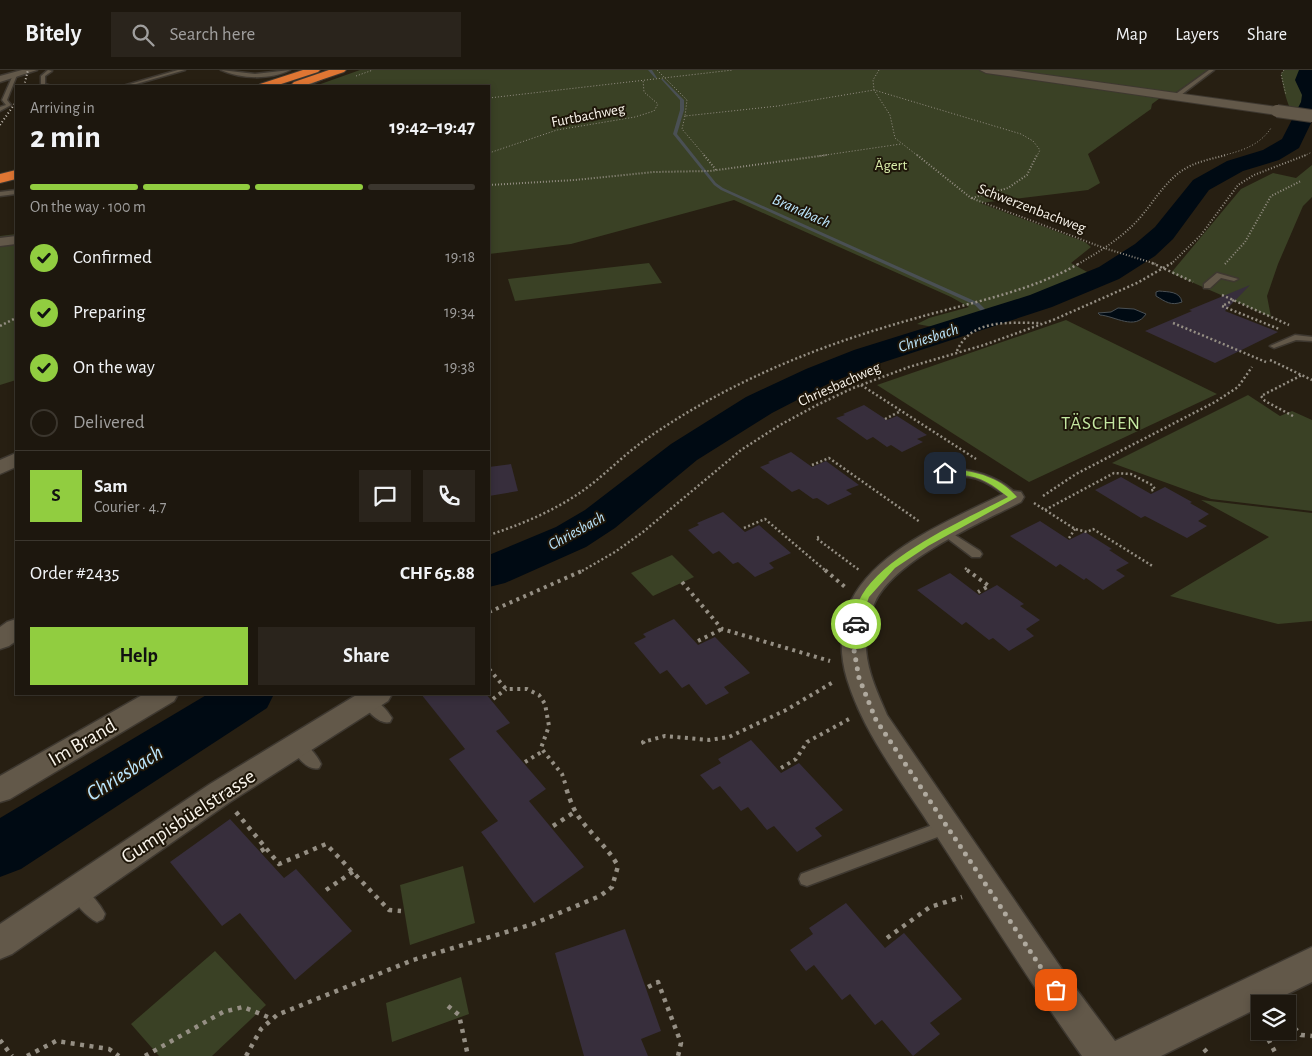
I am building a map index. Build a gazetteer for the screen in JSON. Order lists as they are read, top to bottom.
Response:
{
  "streets": {
    "street": ["Im Brand", "Gumpisbüelstrasse"],
    "path": ["Furtbachweg", "Schwerzenbachweg", "Chriesbachweg"]
  },
  "crossings": [
    ["Schwerzenbachweg", "Chriesbachweg"]
  ],
  "districts": ["TÄSCHEN"],
  "water": ["Brandbach", "Chriesbach"],
  "parks": ["Ägert"],
  "page": {
    "header": "Bitely",
    "search": "Search here",
    "nav": ["Map", "Layers", "Share"],
    "heading": ["2 min", "Arriving in", "19:42–19:47"],
    "panel": [
      "Sam",
      "Courier · 4.7",
      "Order #2435",
      "CHF 65.88"
    ],
    "bar": "On the way · 100 m",
    "list": [
      ["Confirmed", "19:18"],
      ["Preparing", "19:34"],
      ["On the way", "19:38"],
      "Delivered"
    ],
    "round": "S",
    "buttons": ["Help", "Share"]
  }
}
